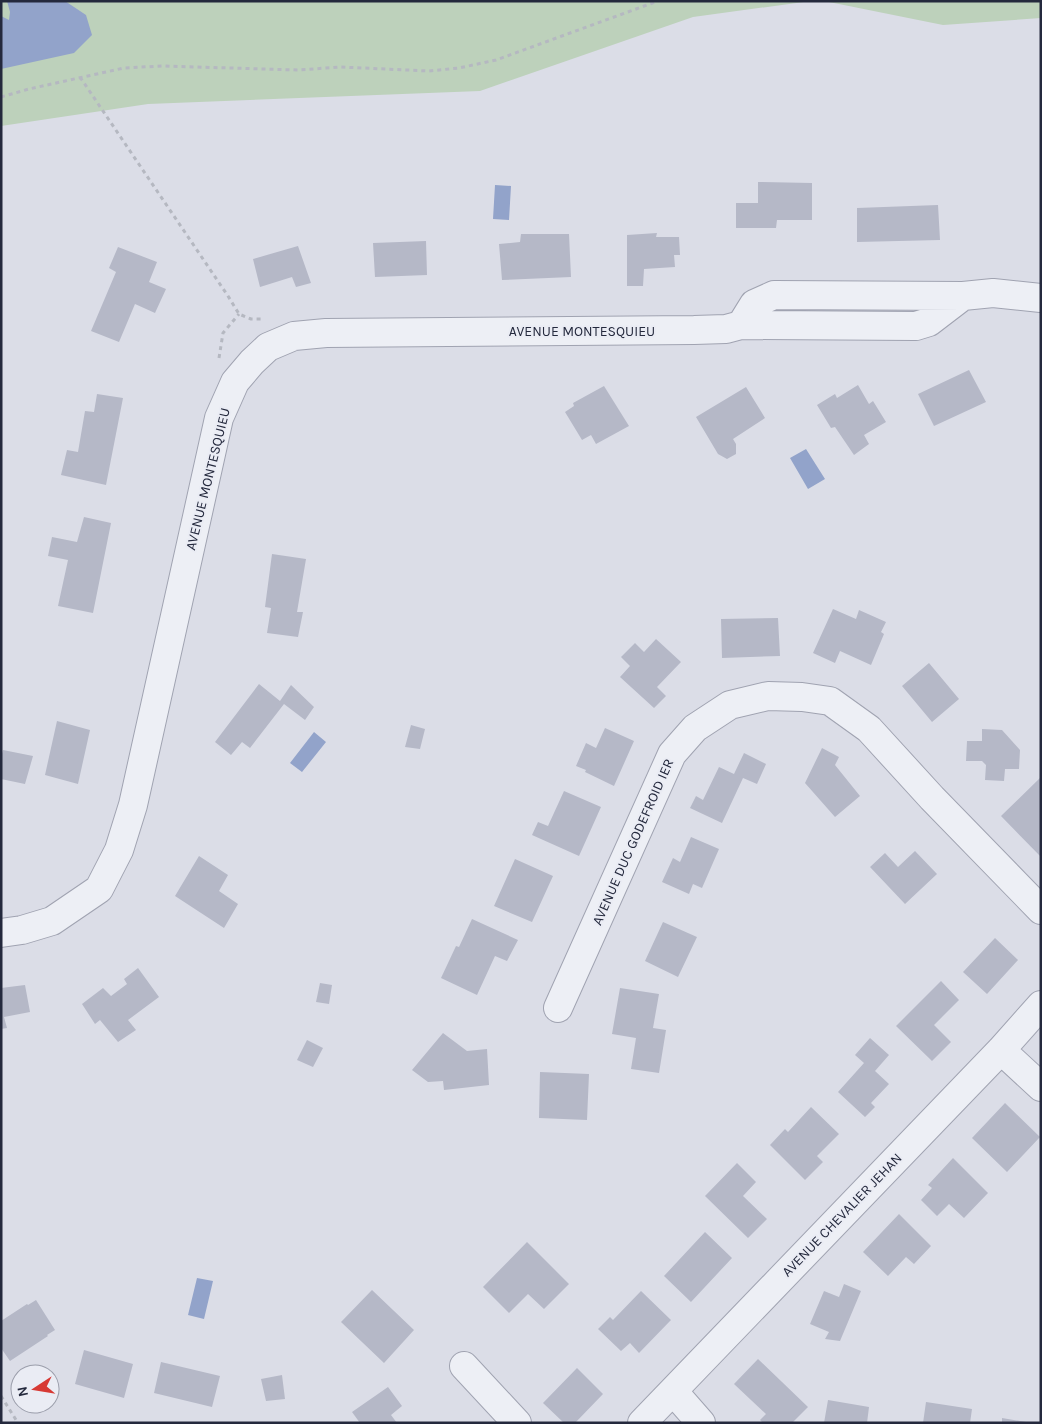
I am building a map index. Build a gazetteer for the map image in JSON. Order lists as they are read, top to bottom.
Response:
{
  "streets": {
    "street": ["AVENUE MONTESQUIEU", "AVENUE DUC GODEFROID IER", "AVENUE CHEVALIER JEHAN"]
  },
  "north": "left"
}
